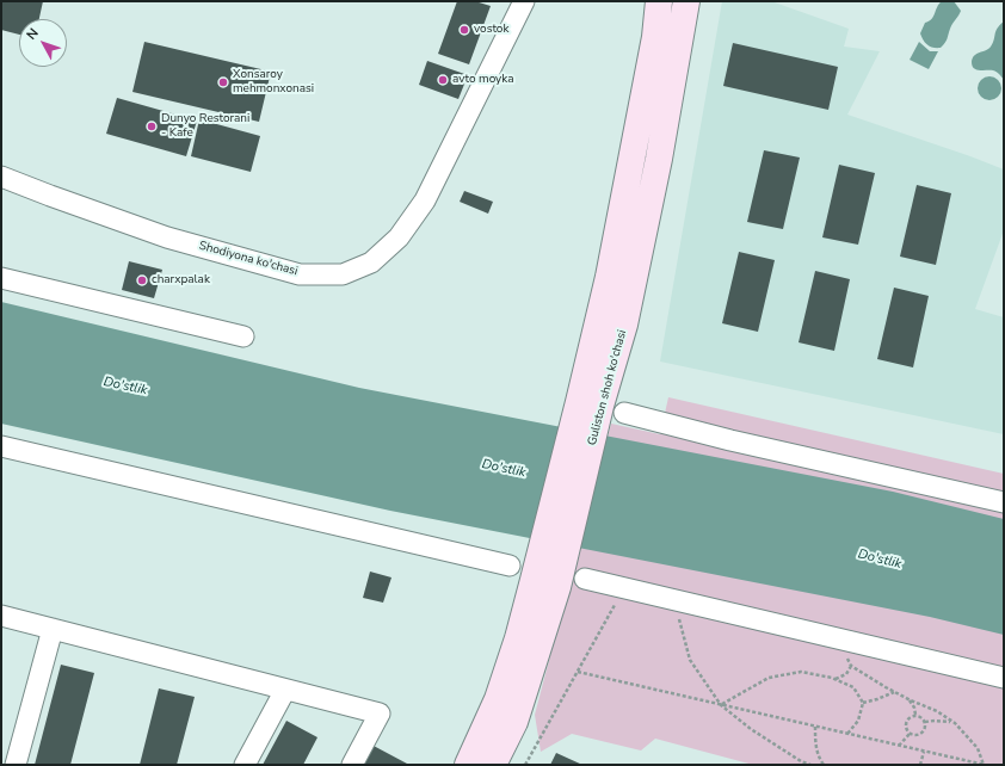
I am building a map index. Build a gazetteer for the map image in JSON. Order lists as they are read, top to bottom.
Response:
{
  "streets": {
    "main road": ["Guliston shoh ko'chasi"],
    "street": ["Shodiyona ko'chasi"]
  },
  "water": ["Do'stlik"],
  "places": [
    "vostok",
    "avto moyka",
    "Xonsaroy mehmonxonasi",
    "Dunyo Restorani - Kafe",
    "charxpalak"
  ],
  "north": "top left"
}
